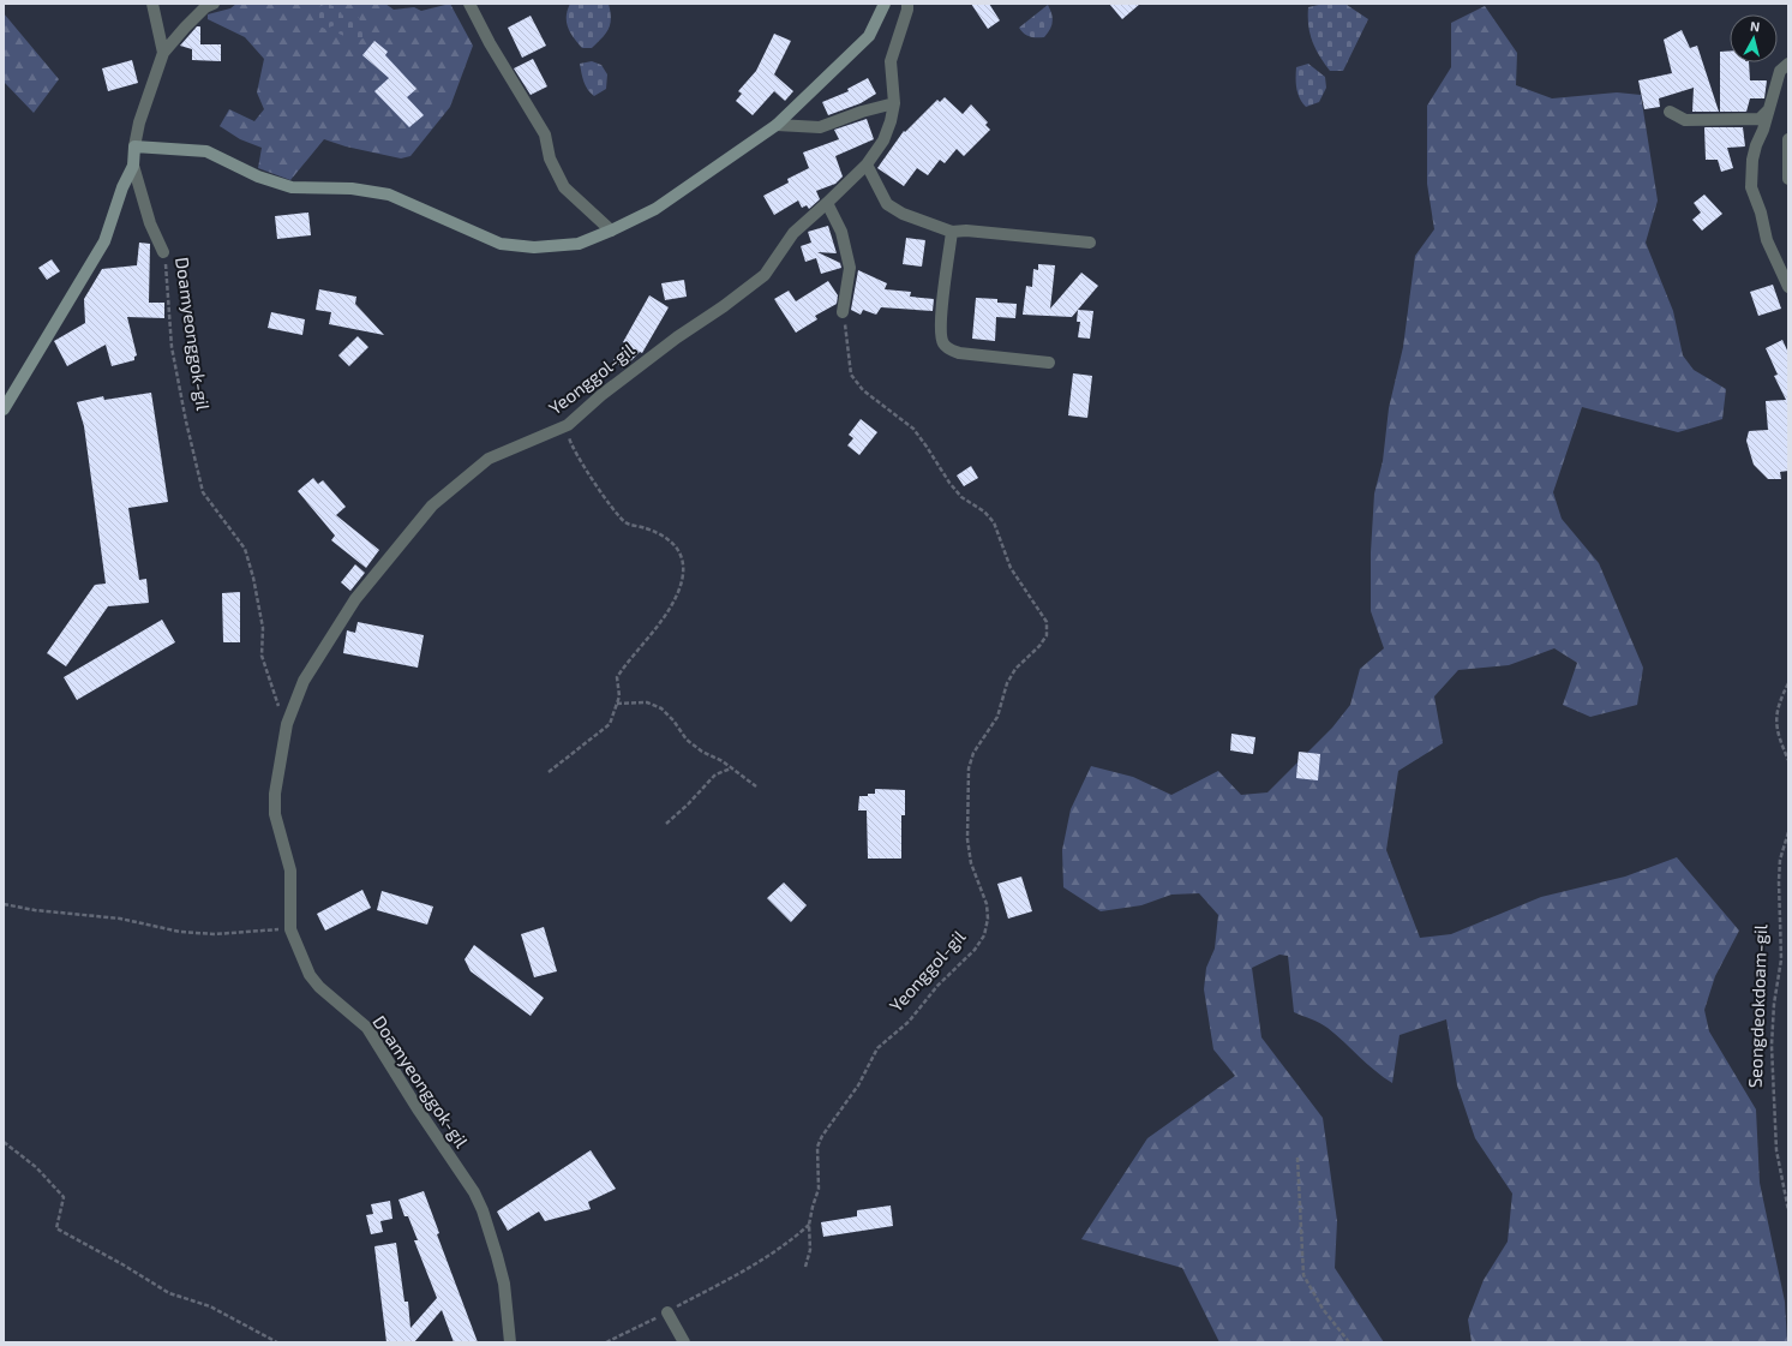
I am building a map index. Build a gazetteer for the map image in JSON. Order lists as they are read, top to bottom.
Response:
{
  "streets": {
    "street": ["Doamyeonggok-gil", "Yeonggol-gil"],
    "path": ["Seongdeokdoam-gil"]
  },
  "crossings": [
    ["Doamyeonggok-gil", "Yeonggol-gil"]
  ],
  "north": "top"
}
